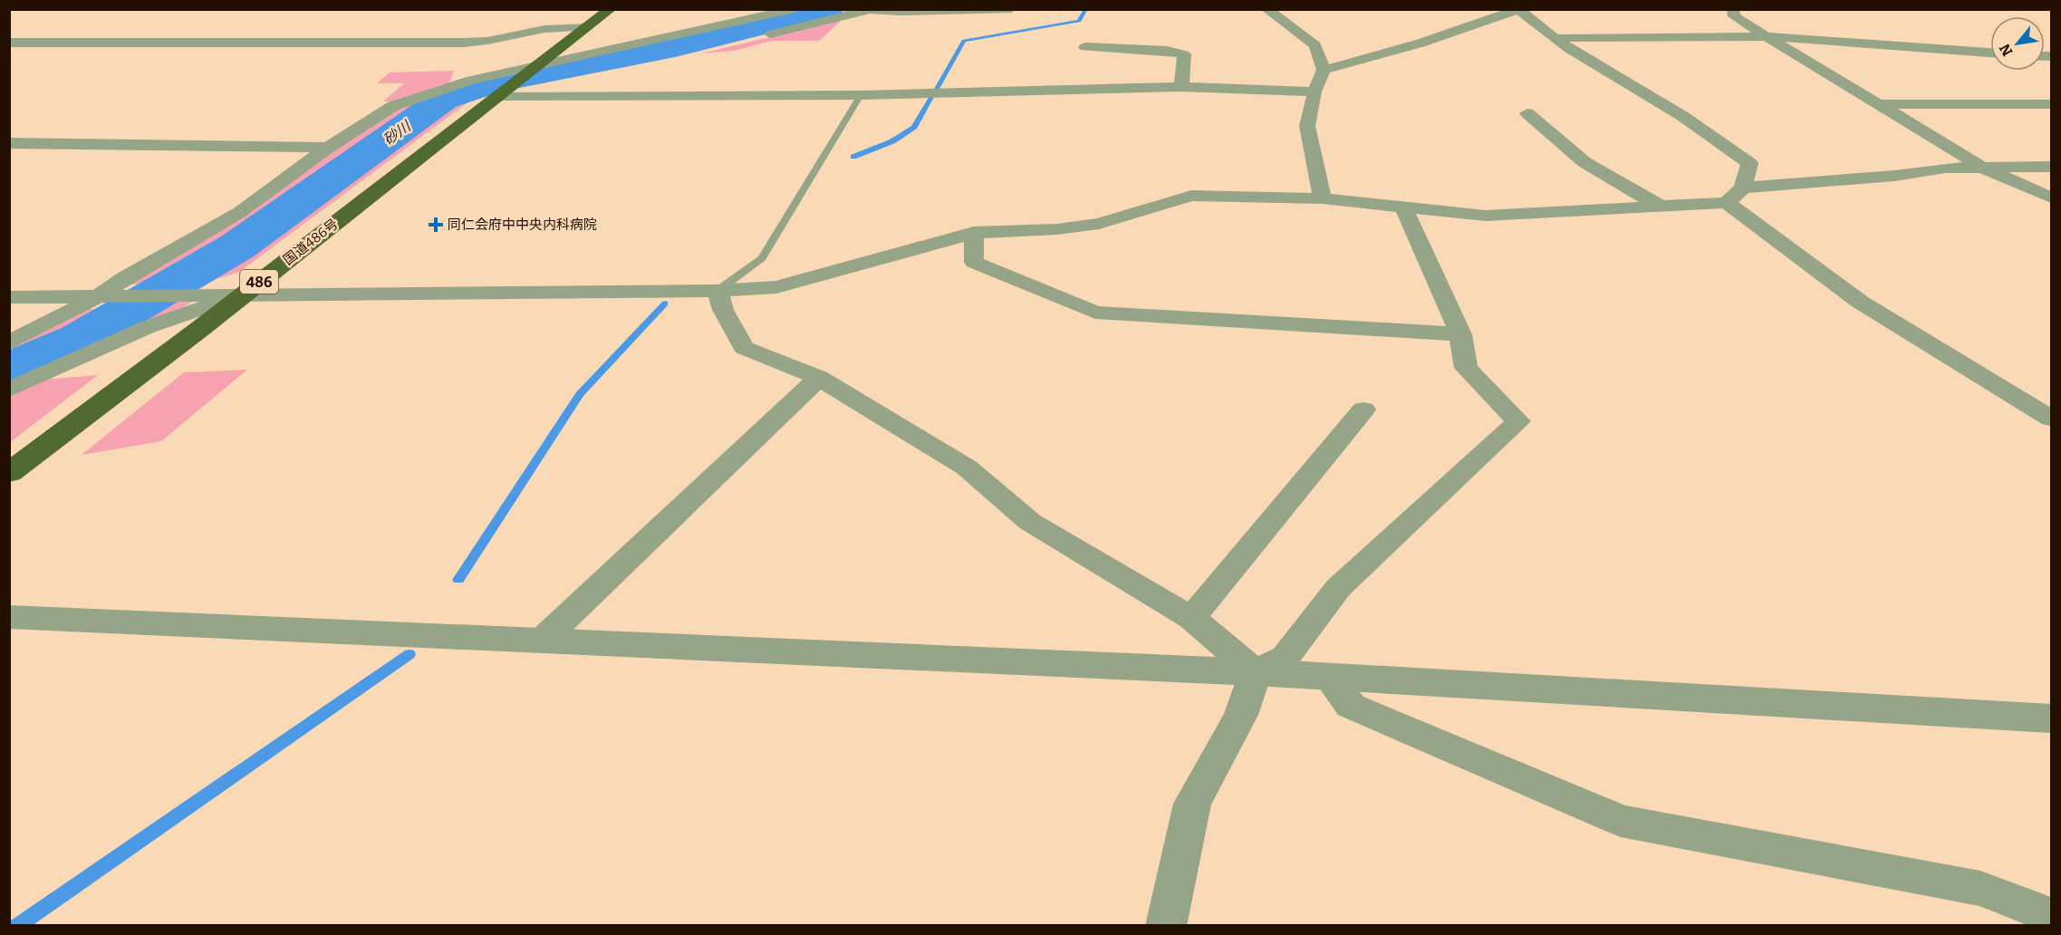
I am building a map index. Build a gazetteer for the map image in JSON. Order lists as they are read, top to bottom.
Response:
{
  "streets": {
    "highway": ["国道486号", "486"]
  },
  "water": ["砂川"],
  "places": {
    "health": ["同仁会府中中央内科病院"]
  },
  "north": "bottom left"
}
